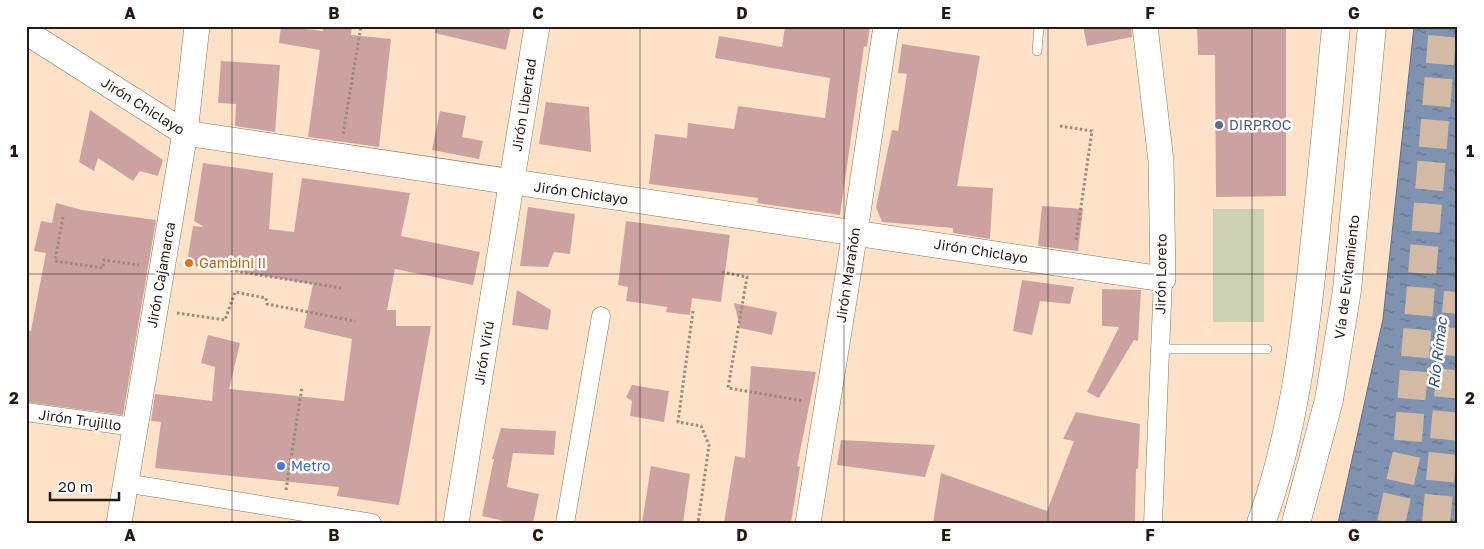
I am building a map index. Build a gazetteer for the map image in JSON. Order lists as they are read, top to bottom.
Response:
{
  "streets": {
    "highway": ["Vía de Evitamiento"],
    "main road": [
      "Jirón Libertad",
      "Jirón Chiclayo",
      "Jirón Loreto",
      "Jirón Cajamarca",
      "Jirón Marañón",
      "Jirón Virú"
    ],
    "street": ["Jirón Trujillo"]
  },
  "crossings": [
    ["Jirón Libertad", "Jirón Chiclayo"],
    ["Jirón Libertad", "Jirón Virú"],
    ["Jirón Chiclayo", "Jirón Loreto"],
    ["Jirón Chiclayo", "Jirón Cajamarca"],
    ["Jirón Chiclayo", "Jirón Marañón"],
    ["Jirón Chiclayo", "Jirón Virú"],
    ["Jirón Cajamarca", "Jirón Trujillo"]
  ],
  "water": ["Río Rímac"],
  "places": ["DIRPROC", "Gambini II", "Metro"],
  "scale_bar": "20 m",
  "grid": {
    "columns": [
      "A",
      "B",
      "C",
      "D",
      "E",
      "F",
      "G"
    ],
    "rows": ["1", "2"]
  }
}
